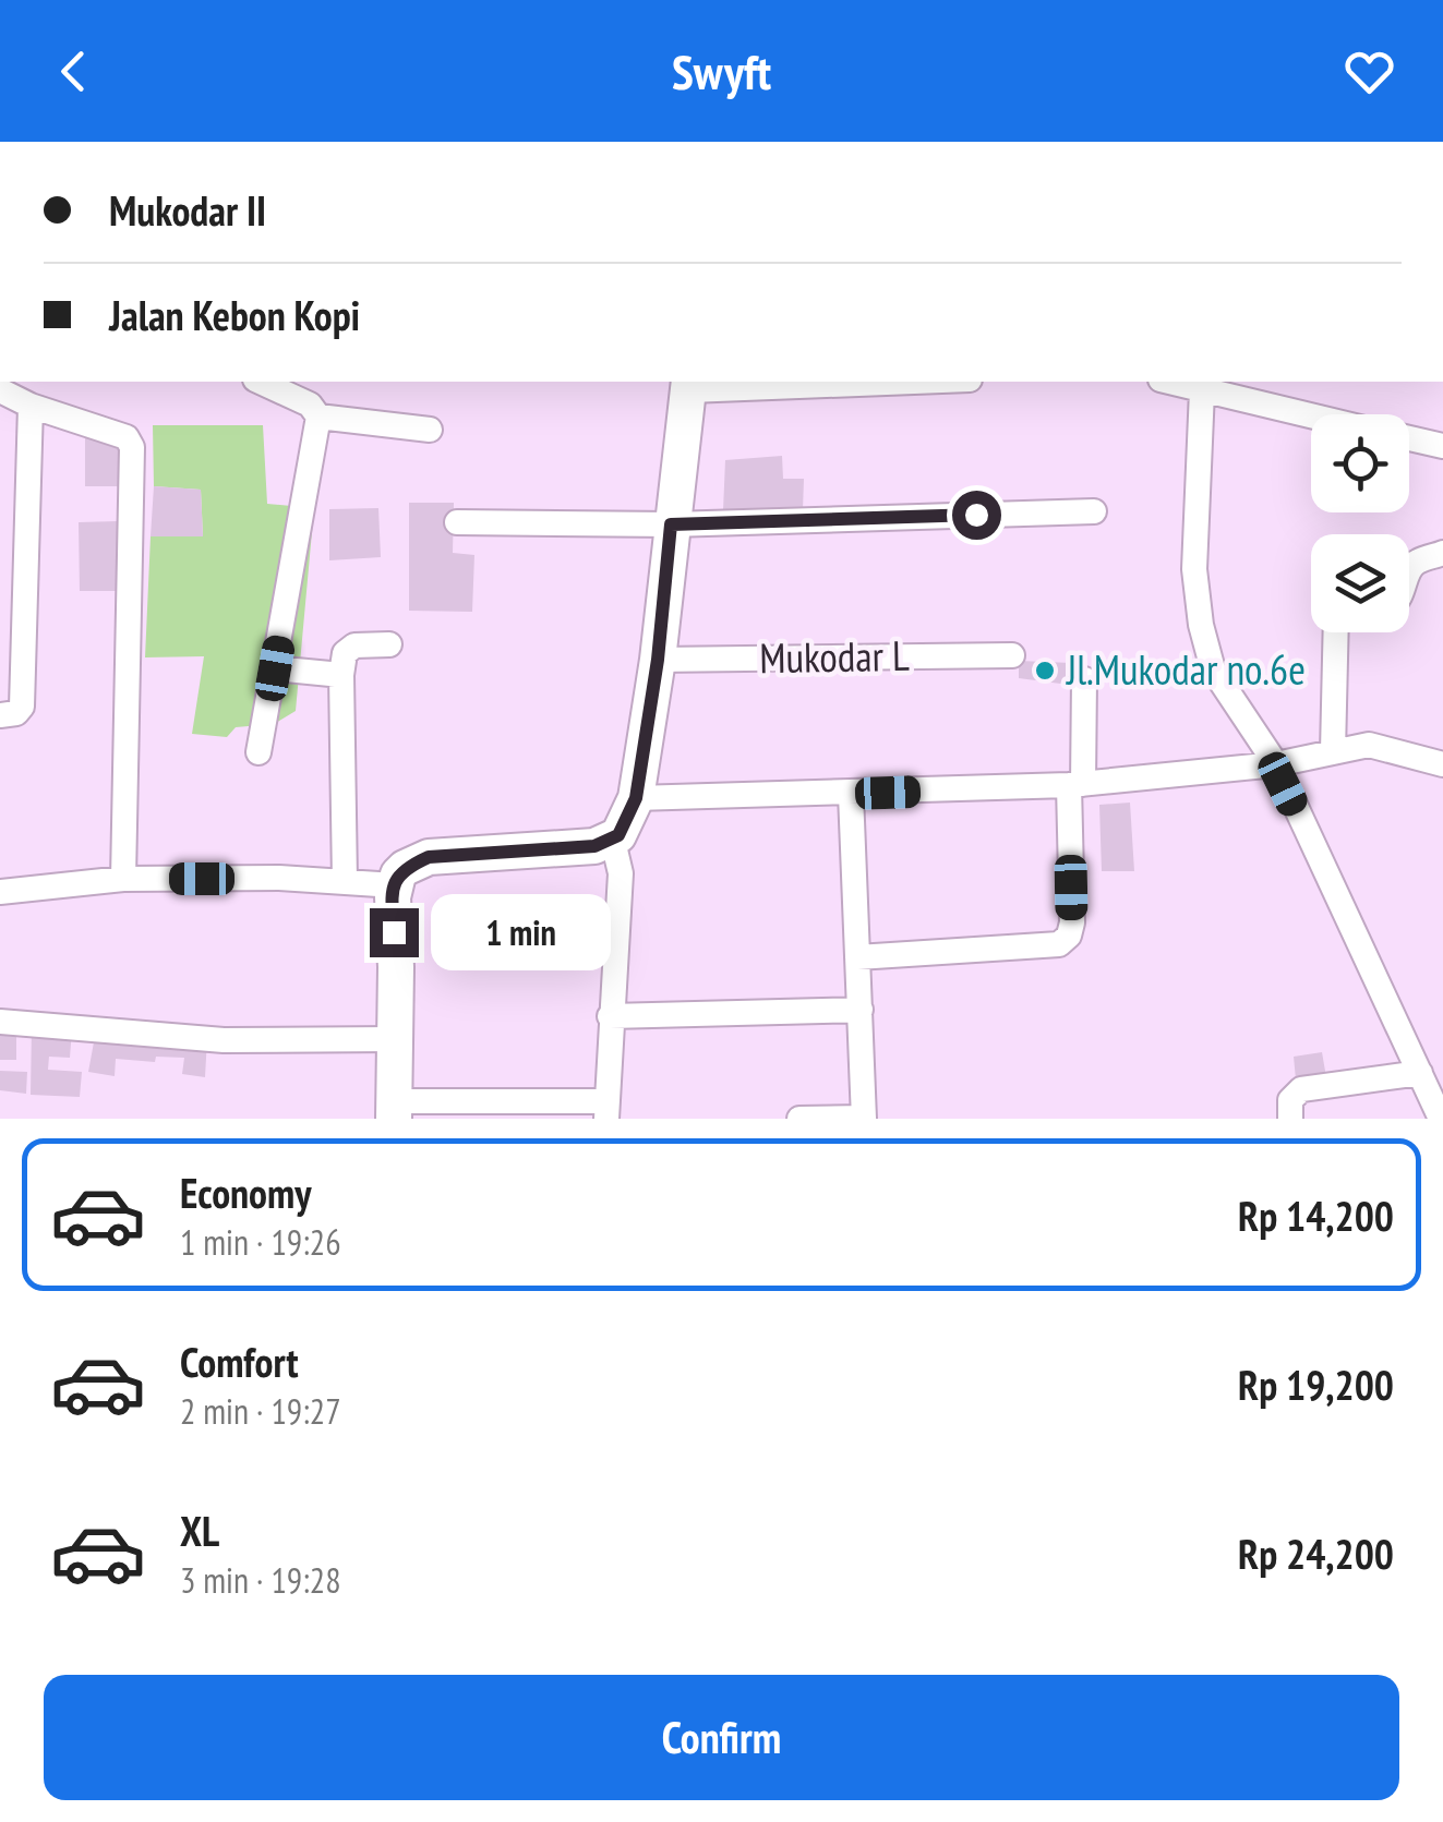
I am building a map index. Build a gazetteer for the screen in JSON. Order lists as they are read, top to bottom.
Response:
{
  "streets": {
    "street": ["Mukodar L"]
  },
  "places": ["Jl.Mukodar no.6e"],
  "page": {
    "header": "Swyft",
    "banner": ["Mukodar II", "Jalan Kebon Kopi"],
    "bubble": "1 min",
    "list": [
      {
        "name": "Economy",
        "note": "1 min · 19:26",
        "value": "Rp 14,200"
      },
      {
        "name": "Comfort",
        "note": "2 min · 19:27",
        "value": "Rp 19,200"
      },
      {
        "name": "XL",
        "note": "3 min · 19:28",
        "value": "Rp 24,200"
      }
    ],
    "buttons": "Confirm"
  }
}
